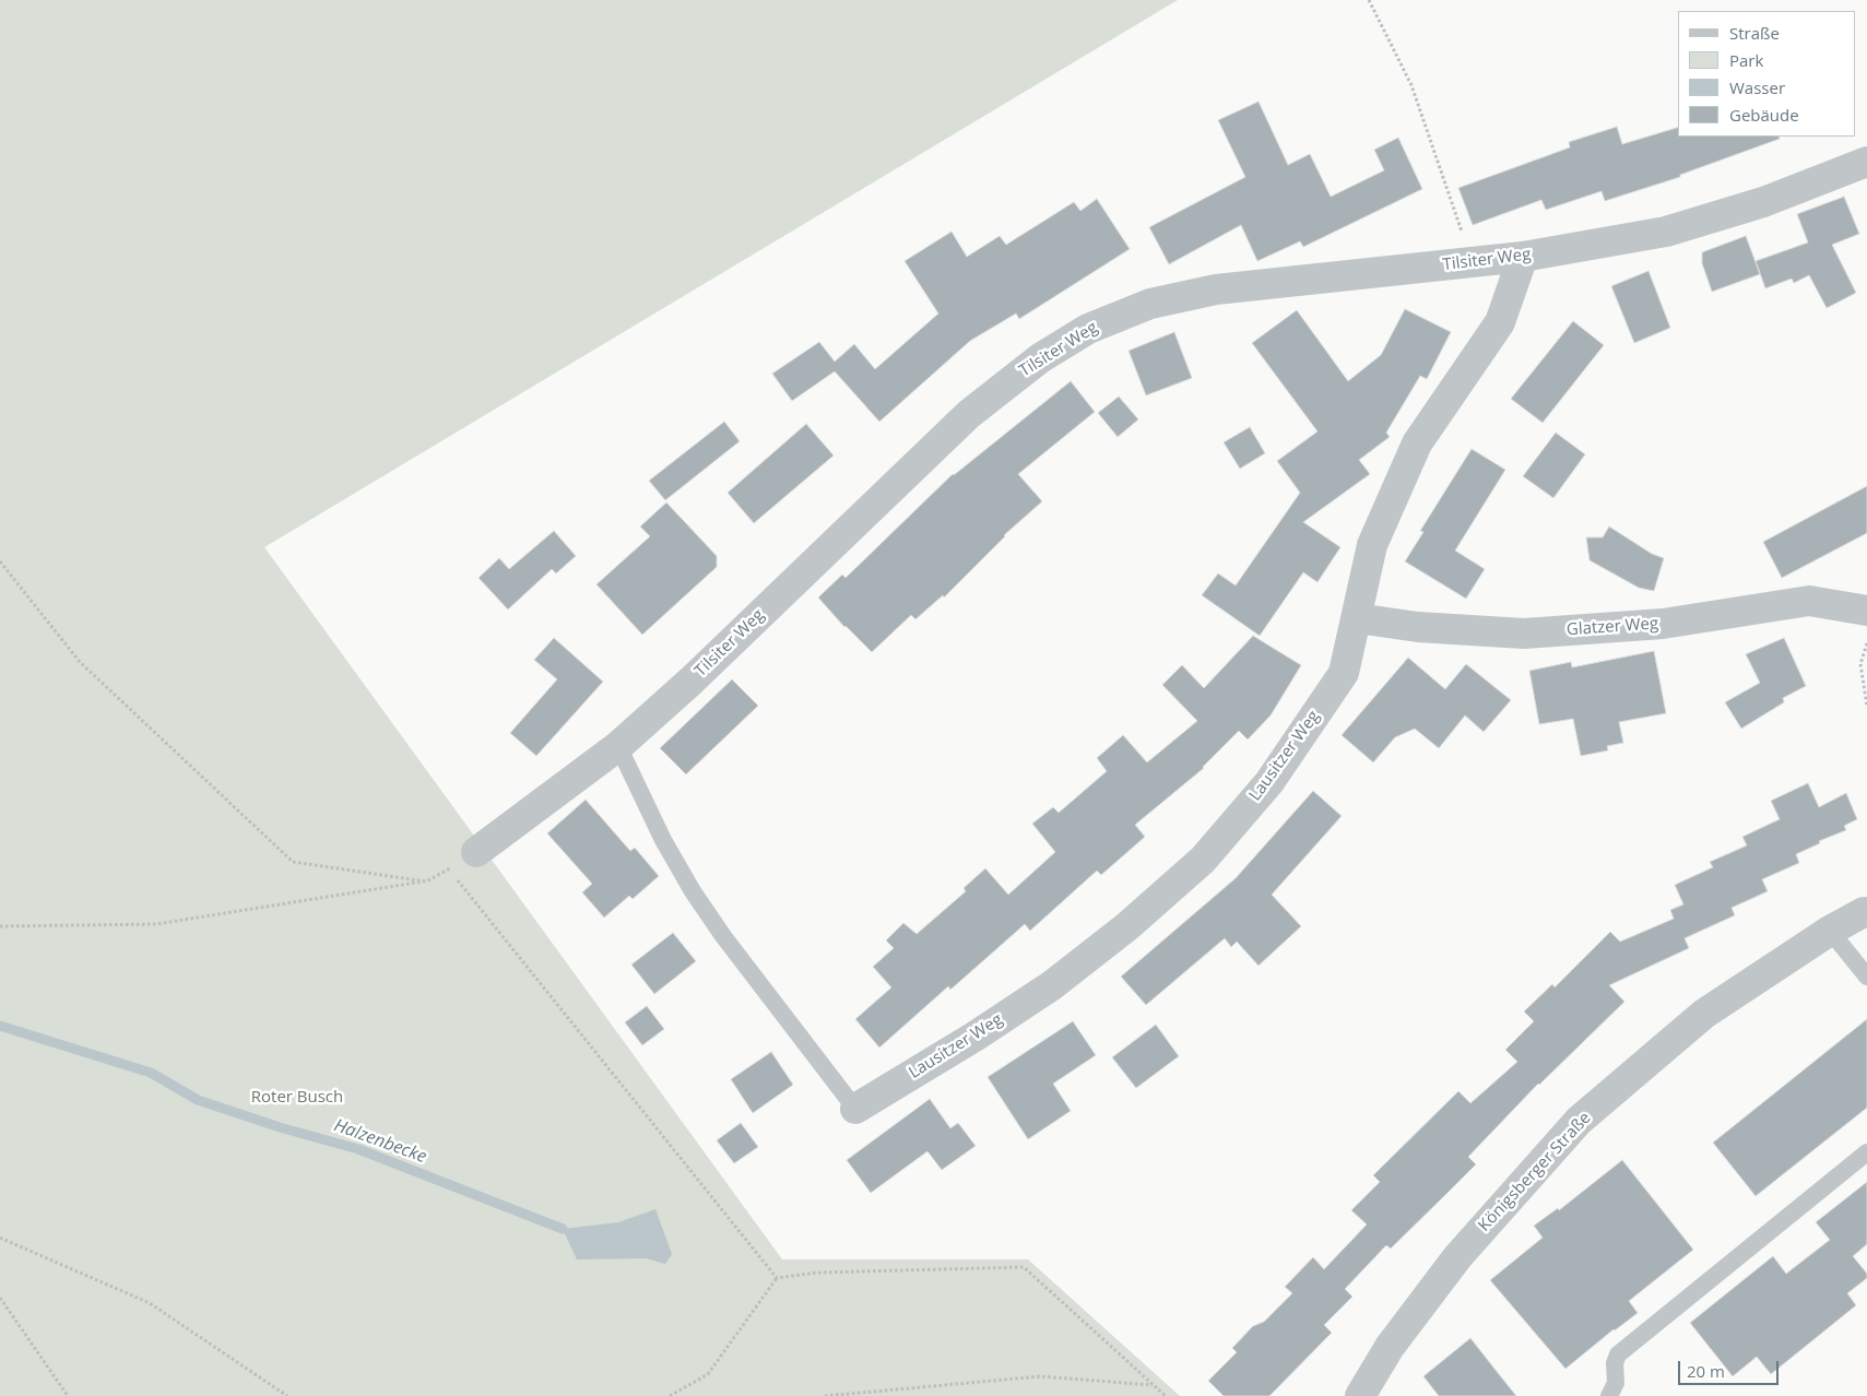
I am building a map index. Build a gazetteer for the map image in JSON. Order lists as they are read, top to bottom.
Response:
{
  "streets": {
    "street": [
      "Tilsiter Weg",
      "Glatzer Weg",
      "Lausitzer Weg",
      "Königsberger Straße"
    ]
  },
  "crossings": [
    ["Tilsiter Weg", "Lausitzer Weg"],
    ["Glatzer Weg", "Lausitzer Weg"]
  ],
  "water": ["Halzenbecke"],
  "parks": ["Roter Busch"],
  "legend": [
    "Straße",
    "Park",
    "Wasser",
    "Gebäude"
  ],
  "scale_bar": "20 m"
}
